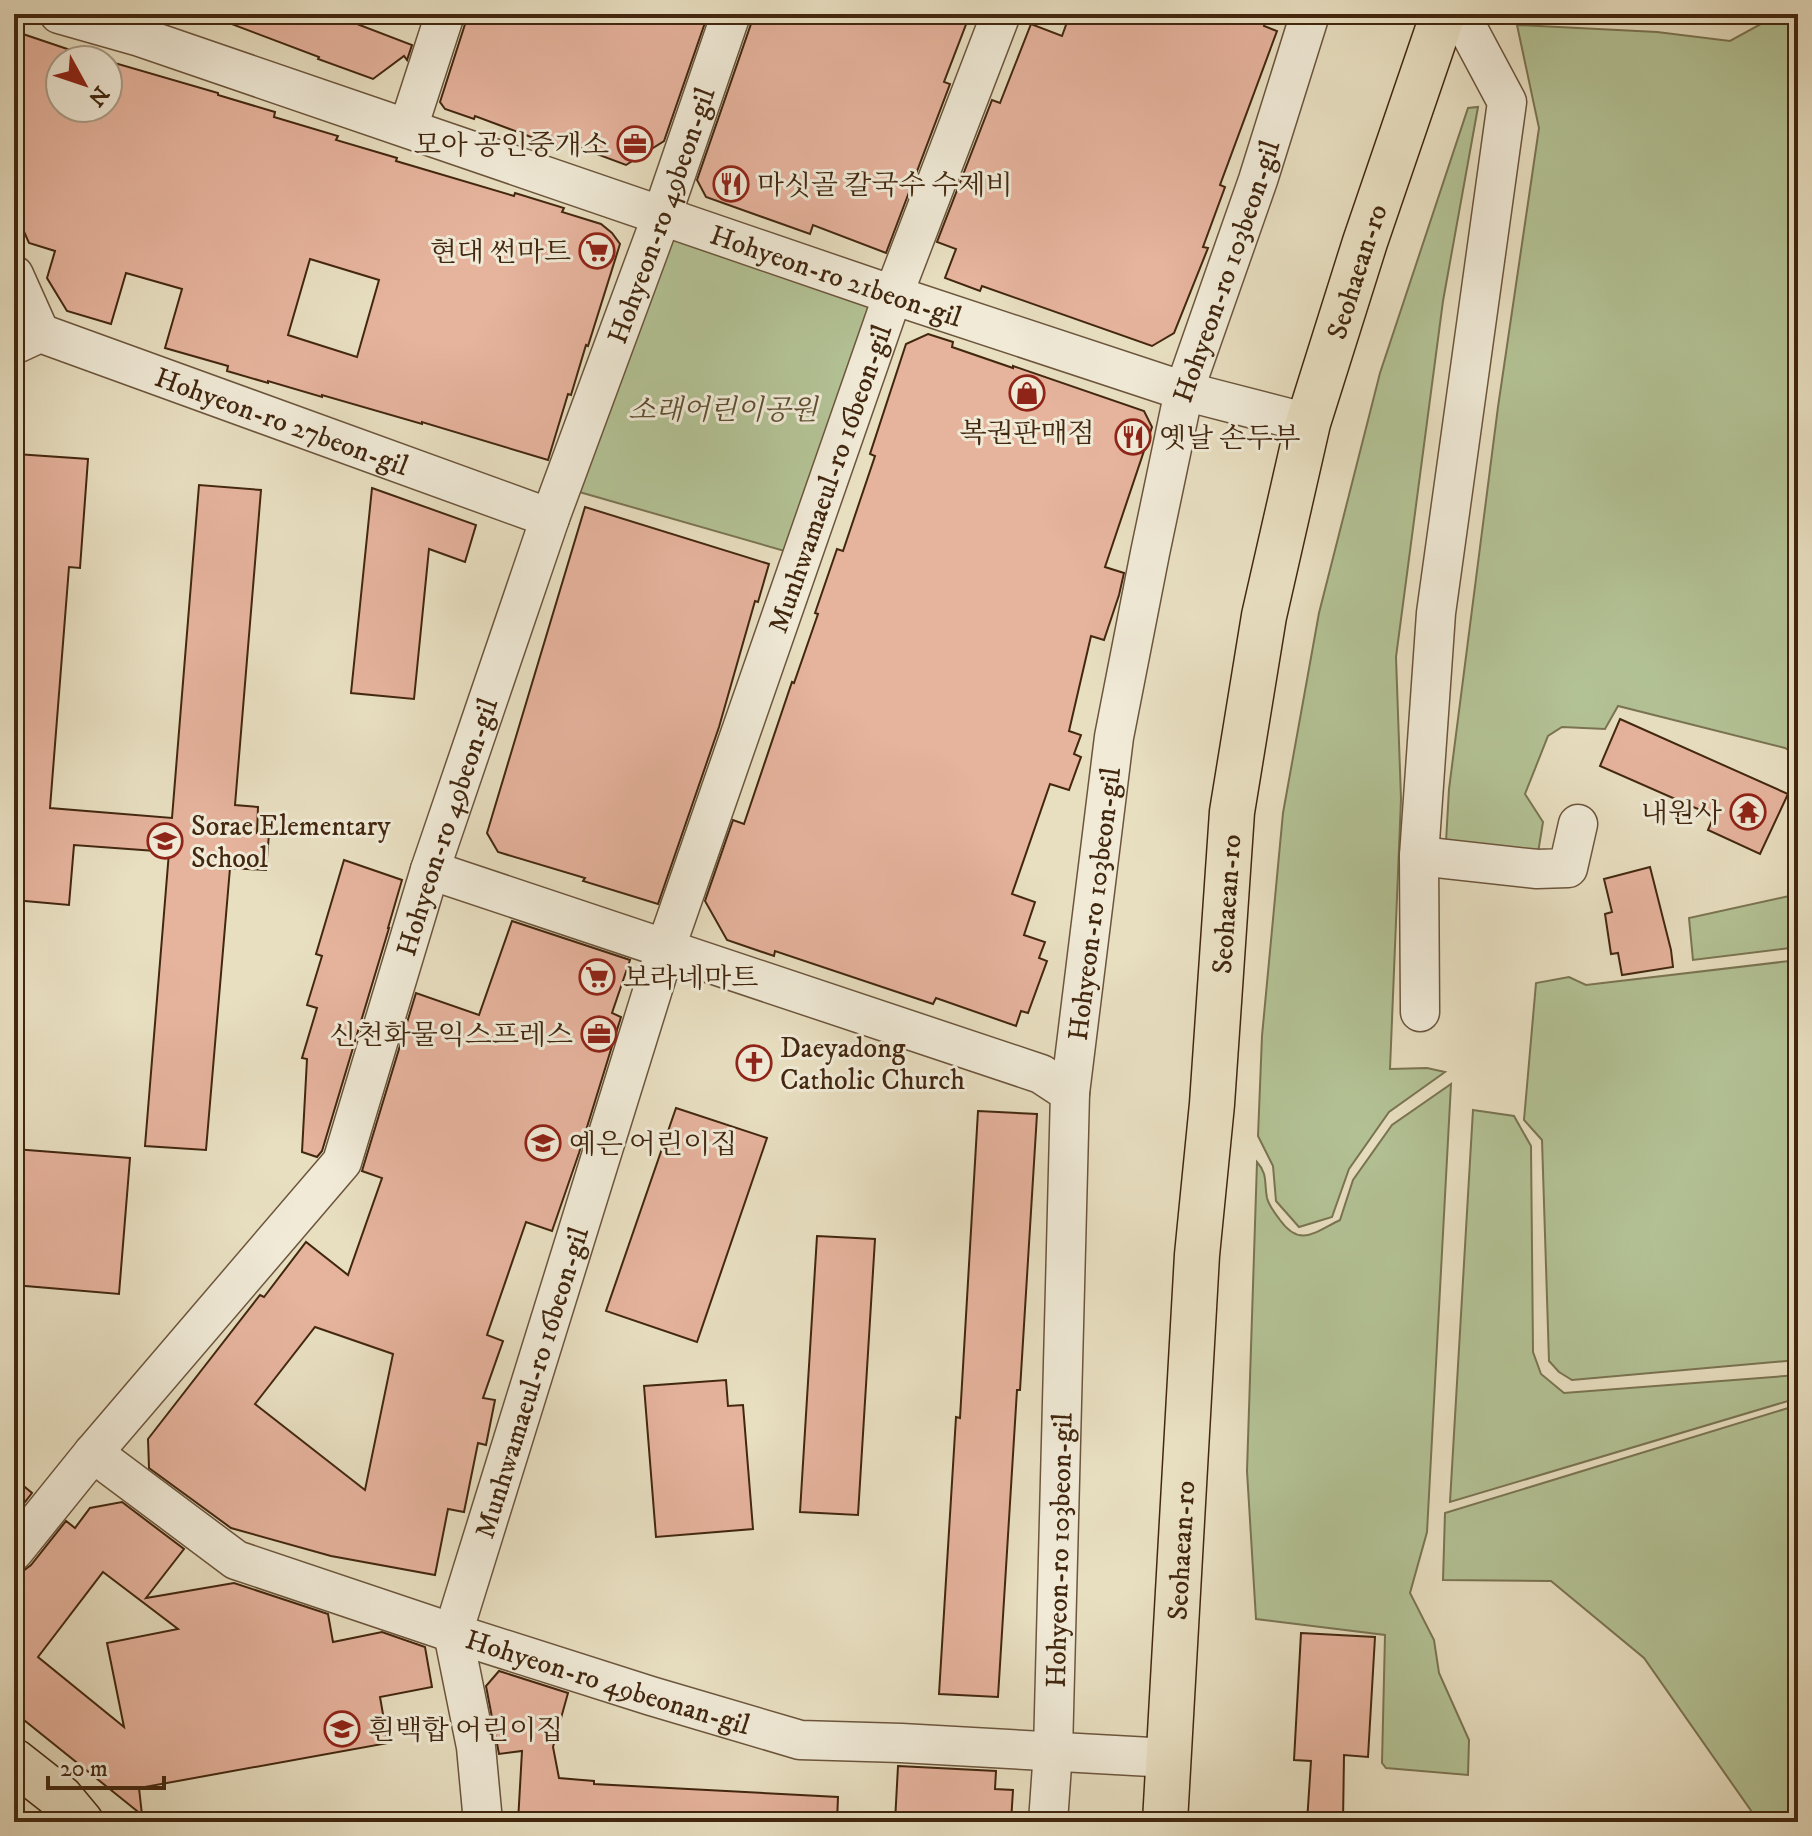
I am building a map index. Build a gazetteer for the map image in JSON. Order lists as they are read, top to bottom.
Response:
{
  "streets": {
    "main road": ["Seohaean-ro"],
    "street": [
      "Hohyeon-ro 49beon-gil",
      "Hohyeon-ro 103beon-gil",
      "Hohyeon-ro 21beon-gil",
      "Hohyeon-ro 27beon-gil",
      "Munhwamaeul-ro 16beon-gil",
      "Hohyeon-ro 49beonan-gil"
    ]
  },
  "crossings": [
    ["Hohyeon-ro 49beon-gil", "Hohyeon-ro 21beon-gil"],
    ["Hohyeon-ro 49beon-gil", "Hohyeon-ro 27beon-gil"],
    ["Hohyeon-ro 49beon-gil", "Hohyeon-ro 49beonan-gil"],
    ["Hohyeon-ro 103beon-gil", "Hohyeon-ro 21beon-gil"],
    ["Hohyeon-ro 103beon-gil", "Hohyeon-ro 49beonan-gil"],
    ["Seohaean-ro", "Hohyeon-ro 21beon-gil"],
    ["Seohaean-ro", "Hohyeon-ro 49beonan-gil"],
    ["Hohyeon-ro 21beon-gil", "Munhwamaeul-ro 16beon-gil"],
    ["Munhwamaeul-ro 16beon-gil", "Hohyeon-ro 49beonan-gil"]
  ],
  "parks": ["소래어린이공원"],
  "places": {
    "office": ["모아 공인중개소", "신천화물익스프레스"],
    "restaurant": ["마싯골 칼국수 수제비", "옛날 손두부"],
    "supermarket": ["현대 썬마트", "보라네마트"],
    "shop": ["복권판매점"],
    "temple": ["내원사"],
    "school or university": ["Sorae Elementary School", "예은 어린이집", "흰백합 어린이집"],
    "church": ["Daeyadong Catholic Church"]
  },
  "scale_bar": "20 m",
  "north": "bottom right"
}
